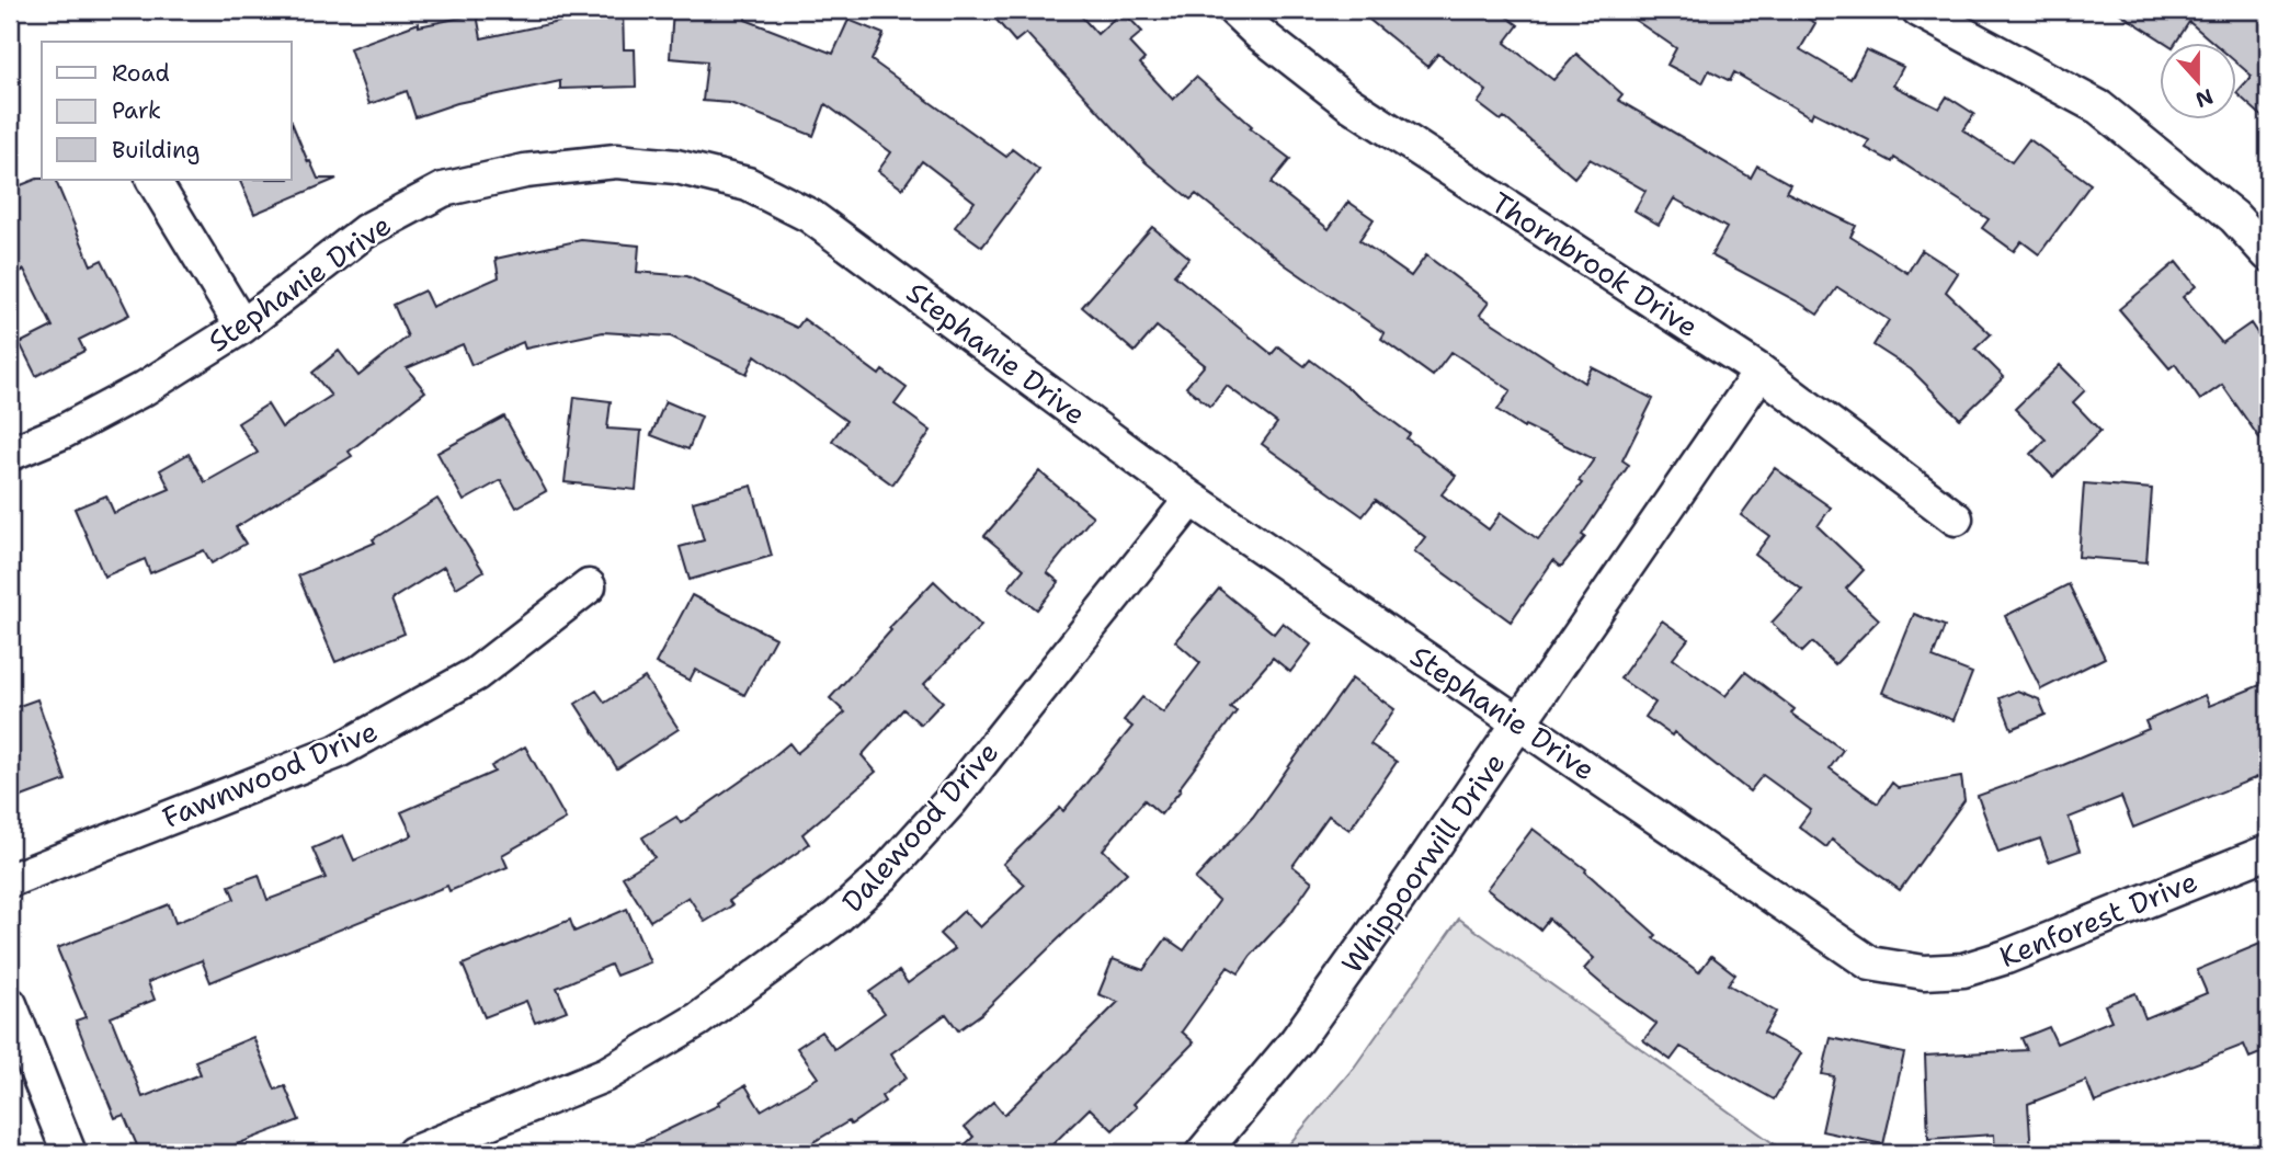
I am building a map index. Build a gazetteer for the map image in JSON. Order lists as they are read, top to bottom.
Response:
{
  "streets": {
    "street": [
      "Thornbrook Drive",
      "Stephanie Drive",
      "Fawnwood Drive",
      "Dalewood Drive",
      "Whippoorwill Drive",
      "Kenforest Drive"
    ]
  },
  "crossings": [
    ["Thornbrook Drive", "Whippoorwill Drive"],
    ["Stephanie Drive", "Dalewood Drive"],
    ["Stephanie Drive", "Whippoorwill Drive"],
    ["Stephanie Drive", "Kenforest Drive"]
  ],
  "legend": ["Road", "Park", "Building"],
  "north": "bottom"
}
